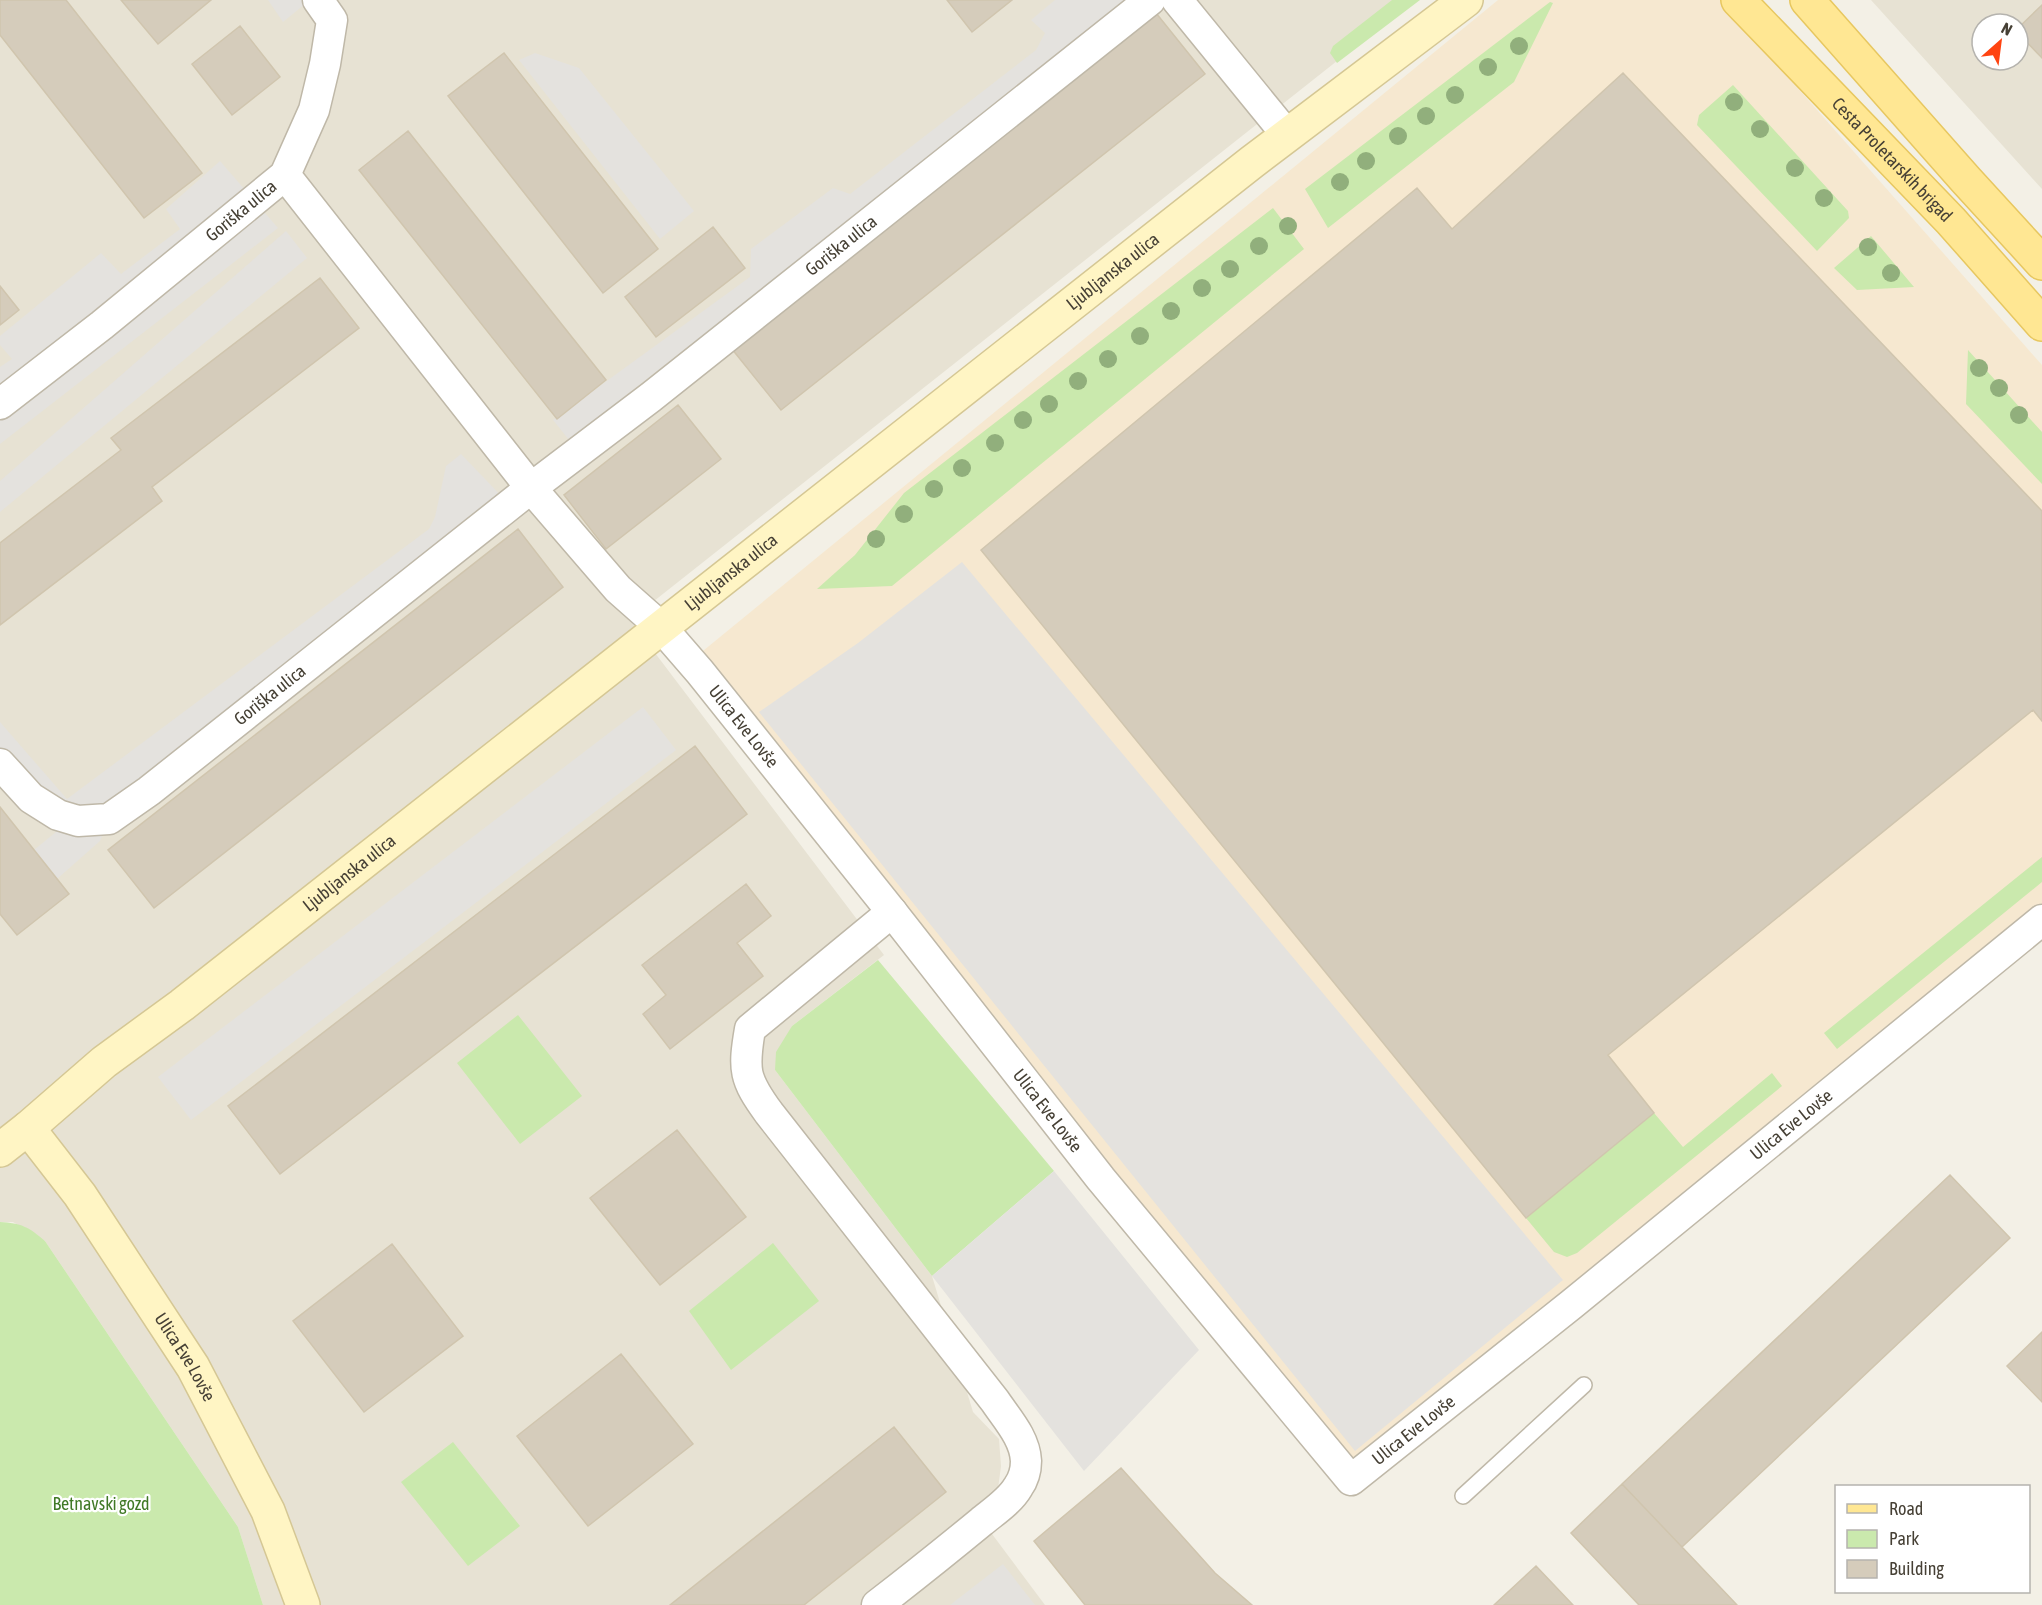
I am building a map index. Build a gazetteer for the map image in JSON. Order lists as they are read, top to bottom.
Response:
{
  "streets": {
    "main road": ["Cesta Proletarskih brigad"],
    "street": ["Goriška ulica", "Ljubljanska ulica", "Ulica Eve Lovše"]
  },
  "crossings": [
    ["Goriška ulica", "Ljubljanska ulica"],
    ["Goriška ulica", "Ulica Eve Lovše"],
    ["Ljubljanska ulica", "Ulica Eve Lovše"]
  ],
  "parks": ["Betnavski gozd"],
  "legend": ["Road", "Park", "Building"],
  "north": "top right"
}
